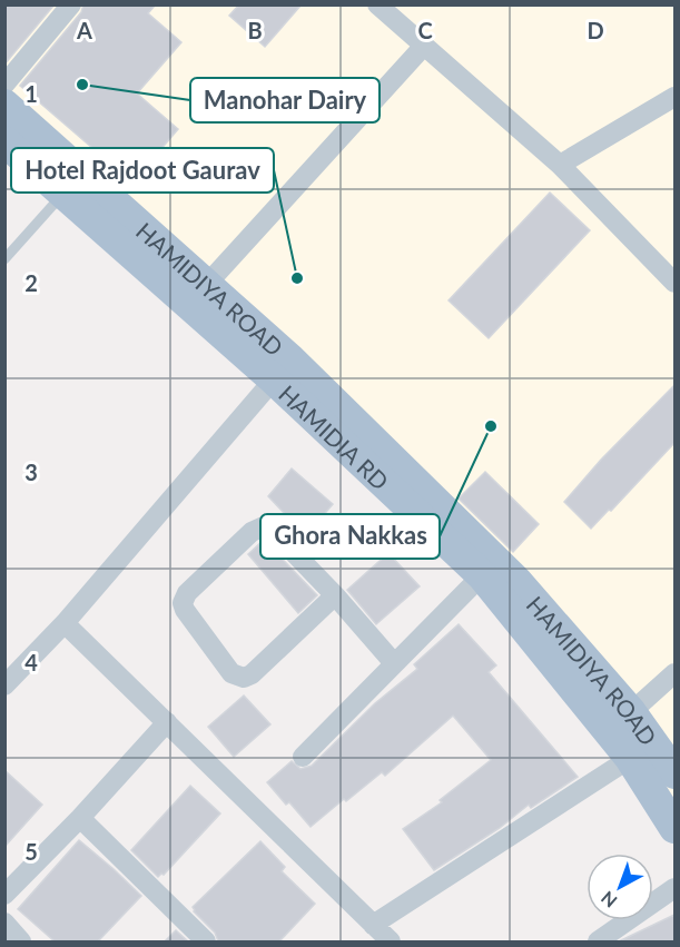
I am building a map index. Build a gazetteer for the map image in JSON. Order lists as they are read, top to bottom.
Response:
{
  "streets": {
    "main road": ["HAMIDIYA ROAD", "HAMIDIA RD"]
  },
  "crossings": [
    ["HAMIDIYA ROAD", "HAMIDIA RD"]
  ],
  "places": ["Manohar Dairy", "Hotel Rajdoot Gaurav", "Ghora Nakkas"],
  "north": "bottom left",
  "grid": {
    "columns": [
      "A",
      "B",
      "C",
      "D"
    ],
    "rows": [
      "1",
      "2",
      "3",
      "4",
      "5"
    ]
  }
}
